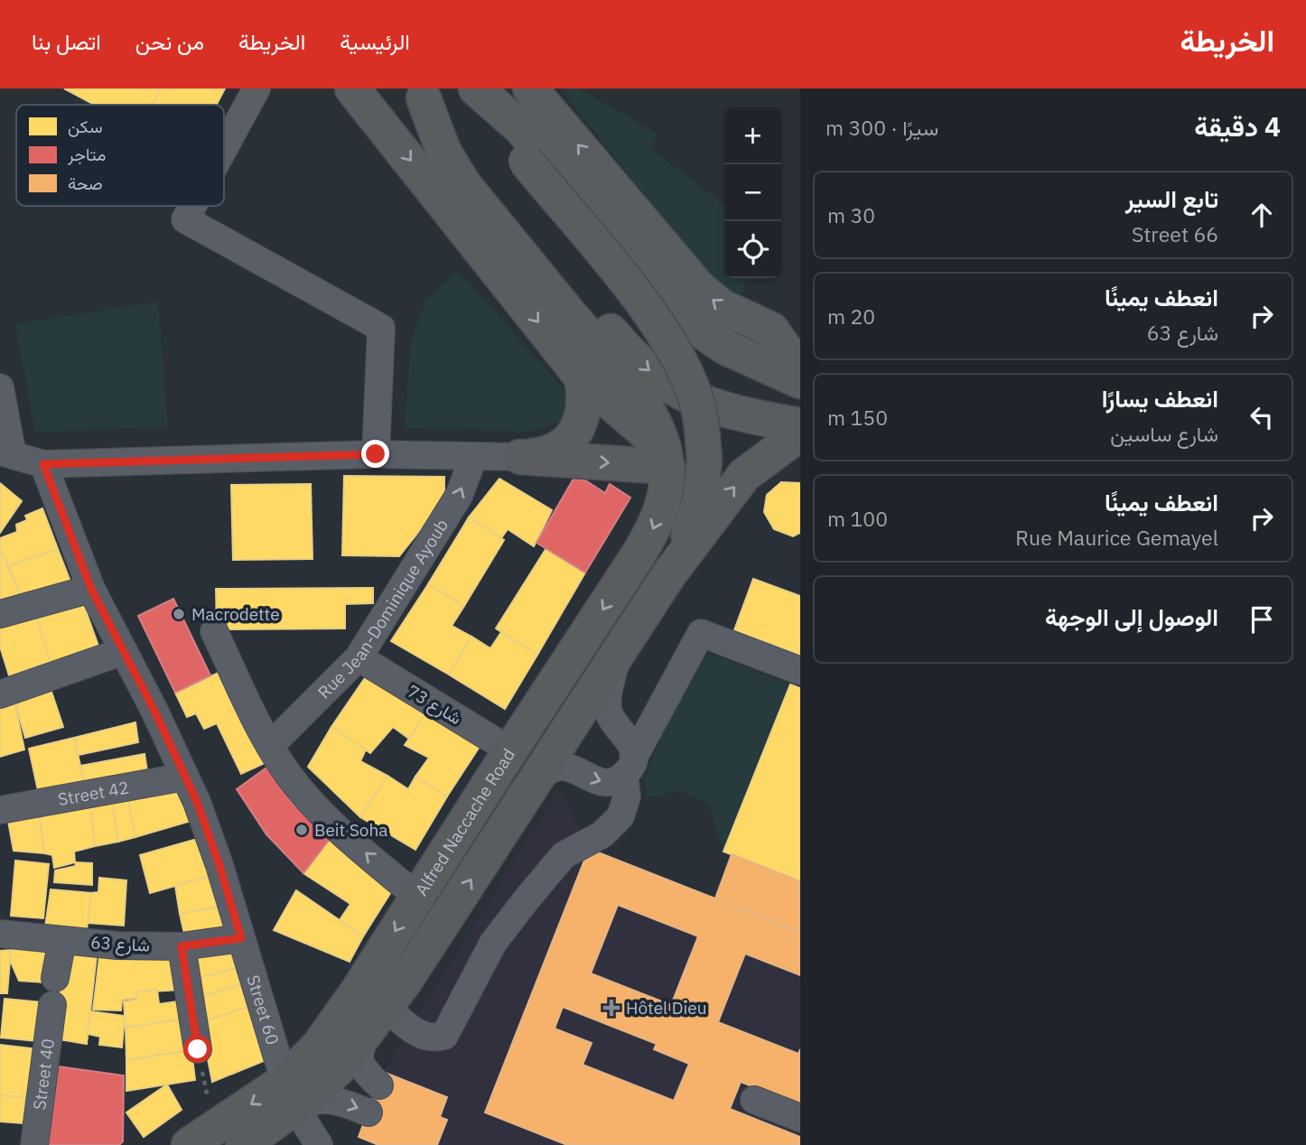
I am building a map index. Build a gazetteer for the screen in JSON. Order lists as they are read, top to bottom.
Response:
{
  "streets": {
    "highway": ["Alfred Naccache Road"],
    "street": [
      "Rue Jean-Dominique Ayoub",
      "شارع 73",
      "Street 42",
      "شارع 63",
      "Street 60",
      "Street 40"
    ]
  },
  "crossings": [
    ["Rue Jean-Dominique Ayoub", "شارع 73"],
    ["شارع 73", "Alfred Naccache Road"],
    ["Street 42", "Street 60"],
    ["Alfred Naccache Road", "Street 60"],
    ["شارع 63", "Street 60"]
  ],
  "one_way": ["Rue Jean-Dominique Ayoub"],
  "places": {
    "other": ["Macrodette", "Beit Soha"],
    "health": ["Hôtel Dieu"]
  },
  "legend": ["سكن", "متاجر", "صحة"],
  "page": {
    "header": "الخريطة",
    "nav": [
      "الرئيسية",
      "الخريطة",
      "من نحن",
      "اتصل بنا"
    ],
    "heading": ["4 دقيقة", "سيرًا · 300 m"],
    "map_buttons": ["+", "−"],
    "list": [
      ["تابع السير", "Street 66", "30 m"],
      ["انعطف يمينًا", "شارع 63", "20 m"],
      ["انعطف يسارًا", "شارع ساسين", "150 m"],
      ["انعطف يمينًا", "Rue Maurice Gemayel", "100 m"],
      "الوصول إلى الوجهة"
    ]
  }
}
